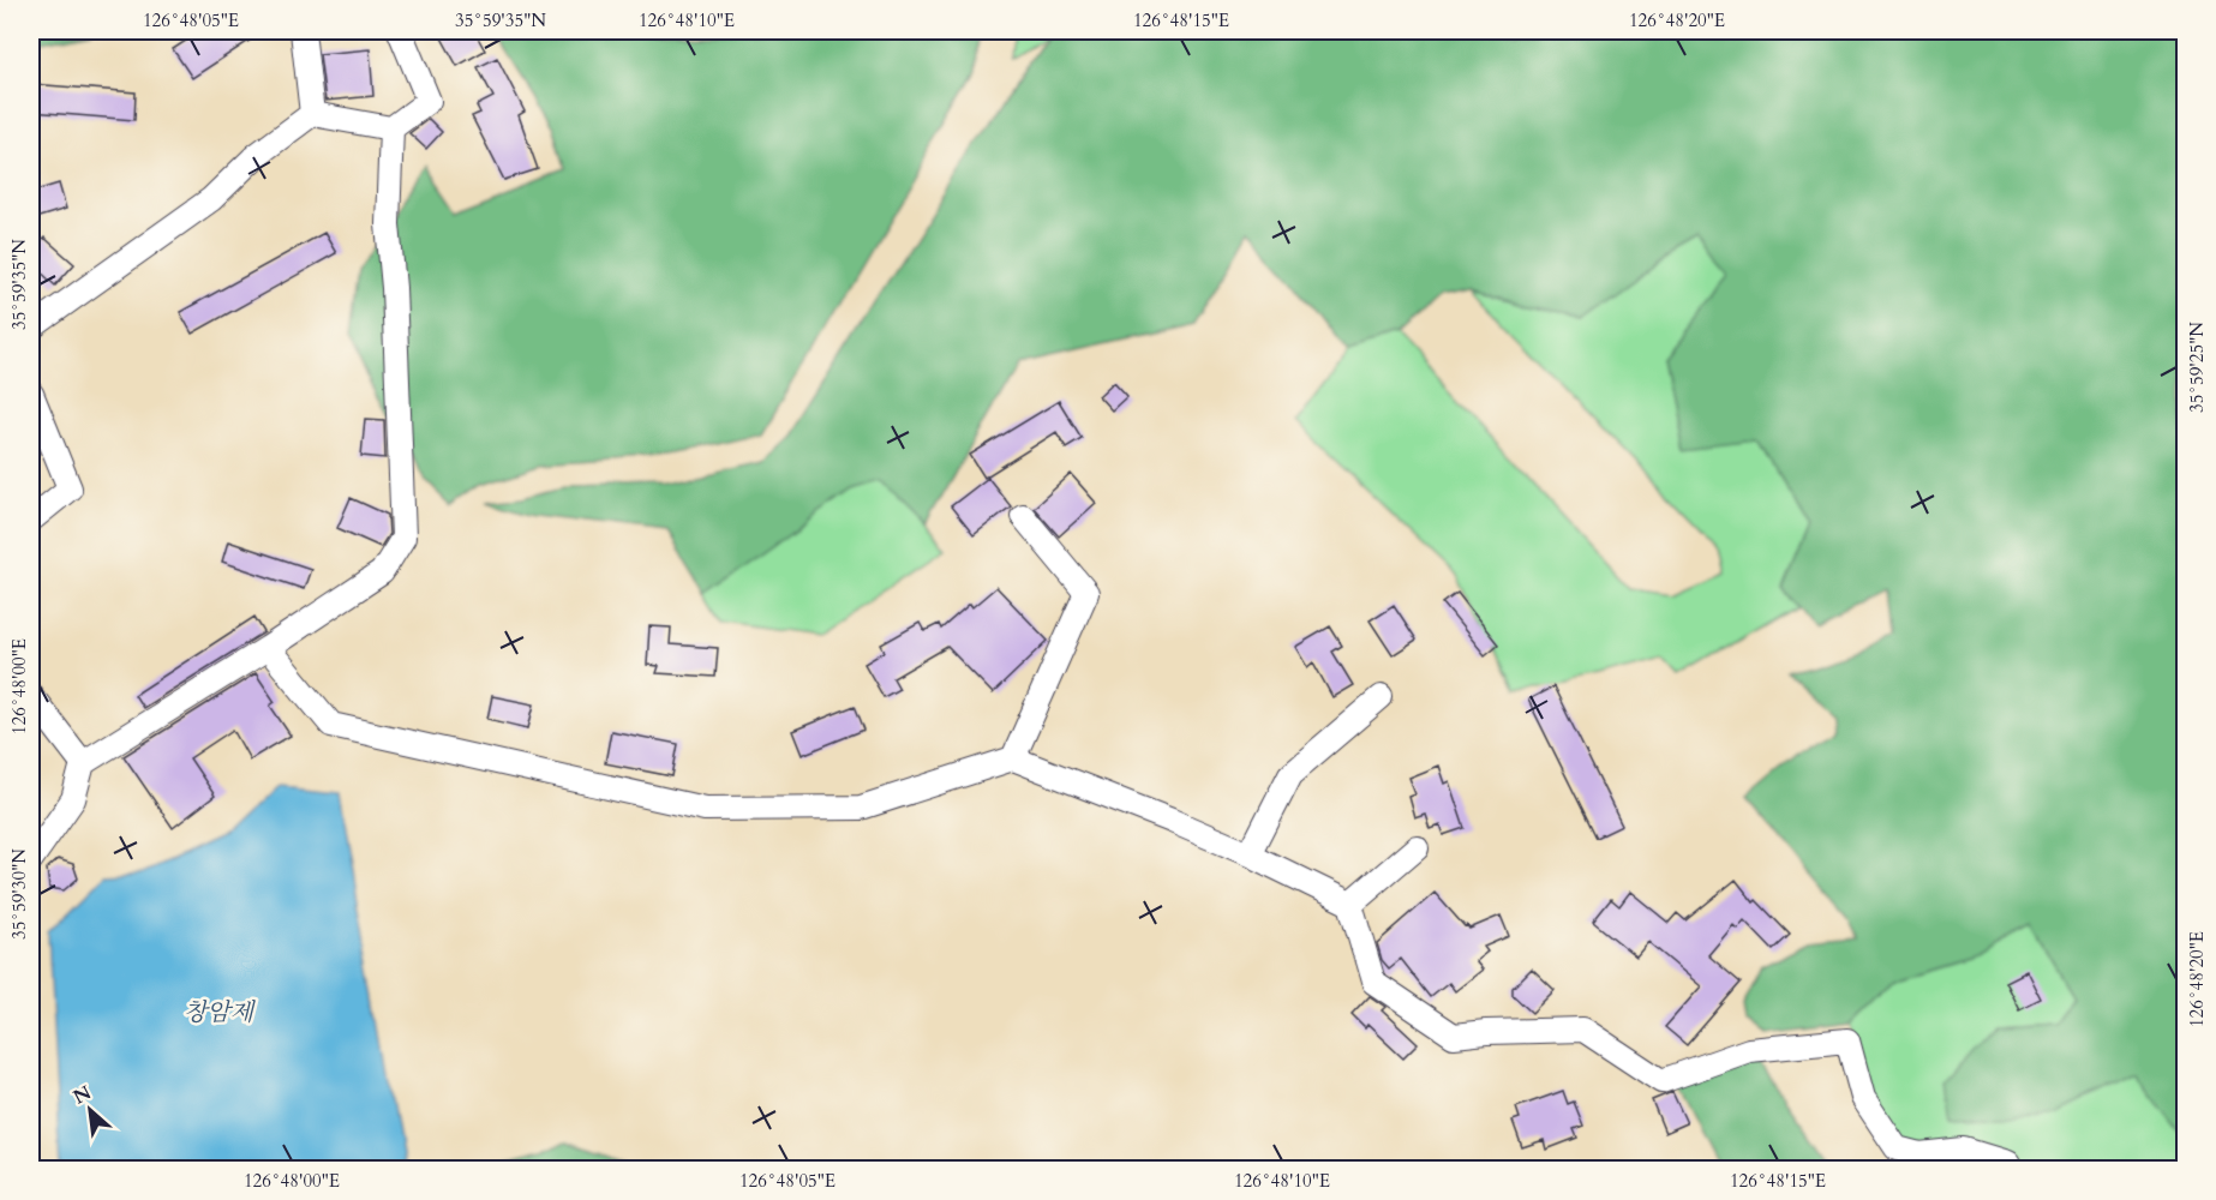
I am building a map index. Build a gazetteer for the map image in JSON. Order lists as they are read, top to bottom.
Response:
{
  "water": ["창암제"],
  "north": "top left",
  "coordinates": [
    "126°48'05\"E",
    "35°59'35\"N",
    "126°48'10\"E",
    "126°48'15\"E",
    "126°48'20\"E",
    "35°59'25\"N",
    "126°48'00\"E",
    "35°59'30\"N"
  ]
}
